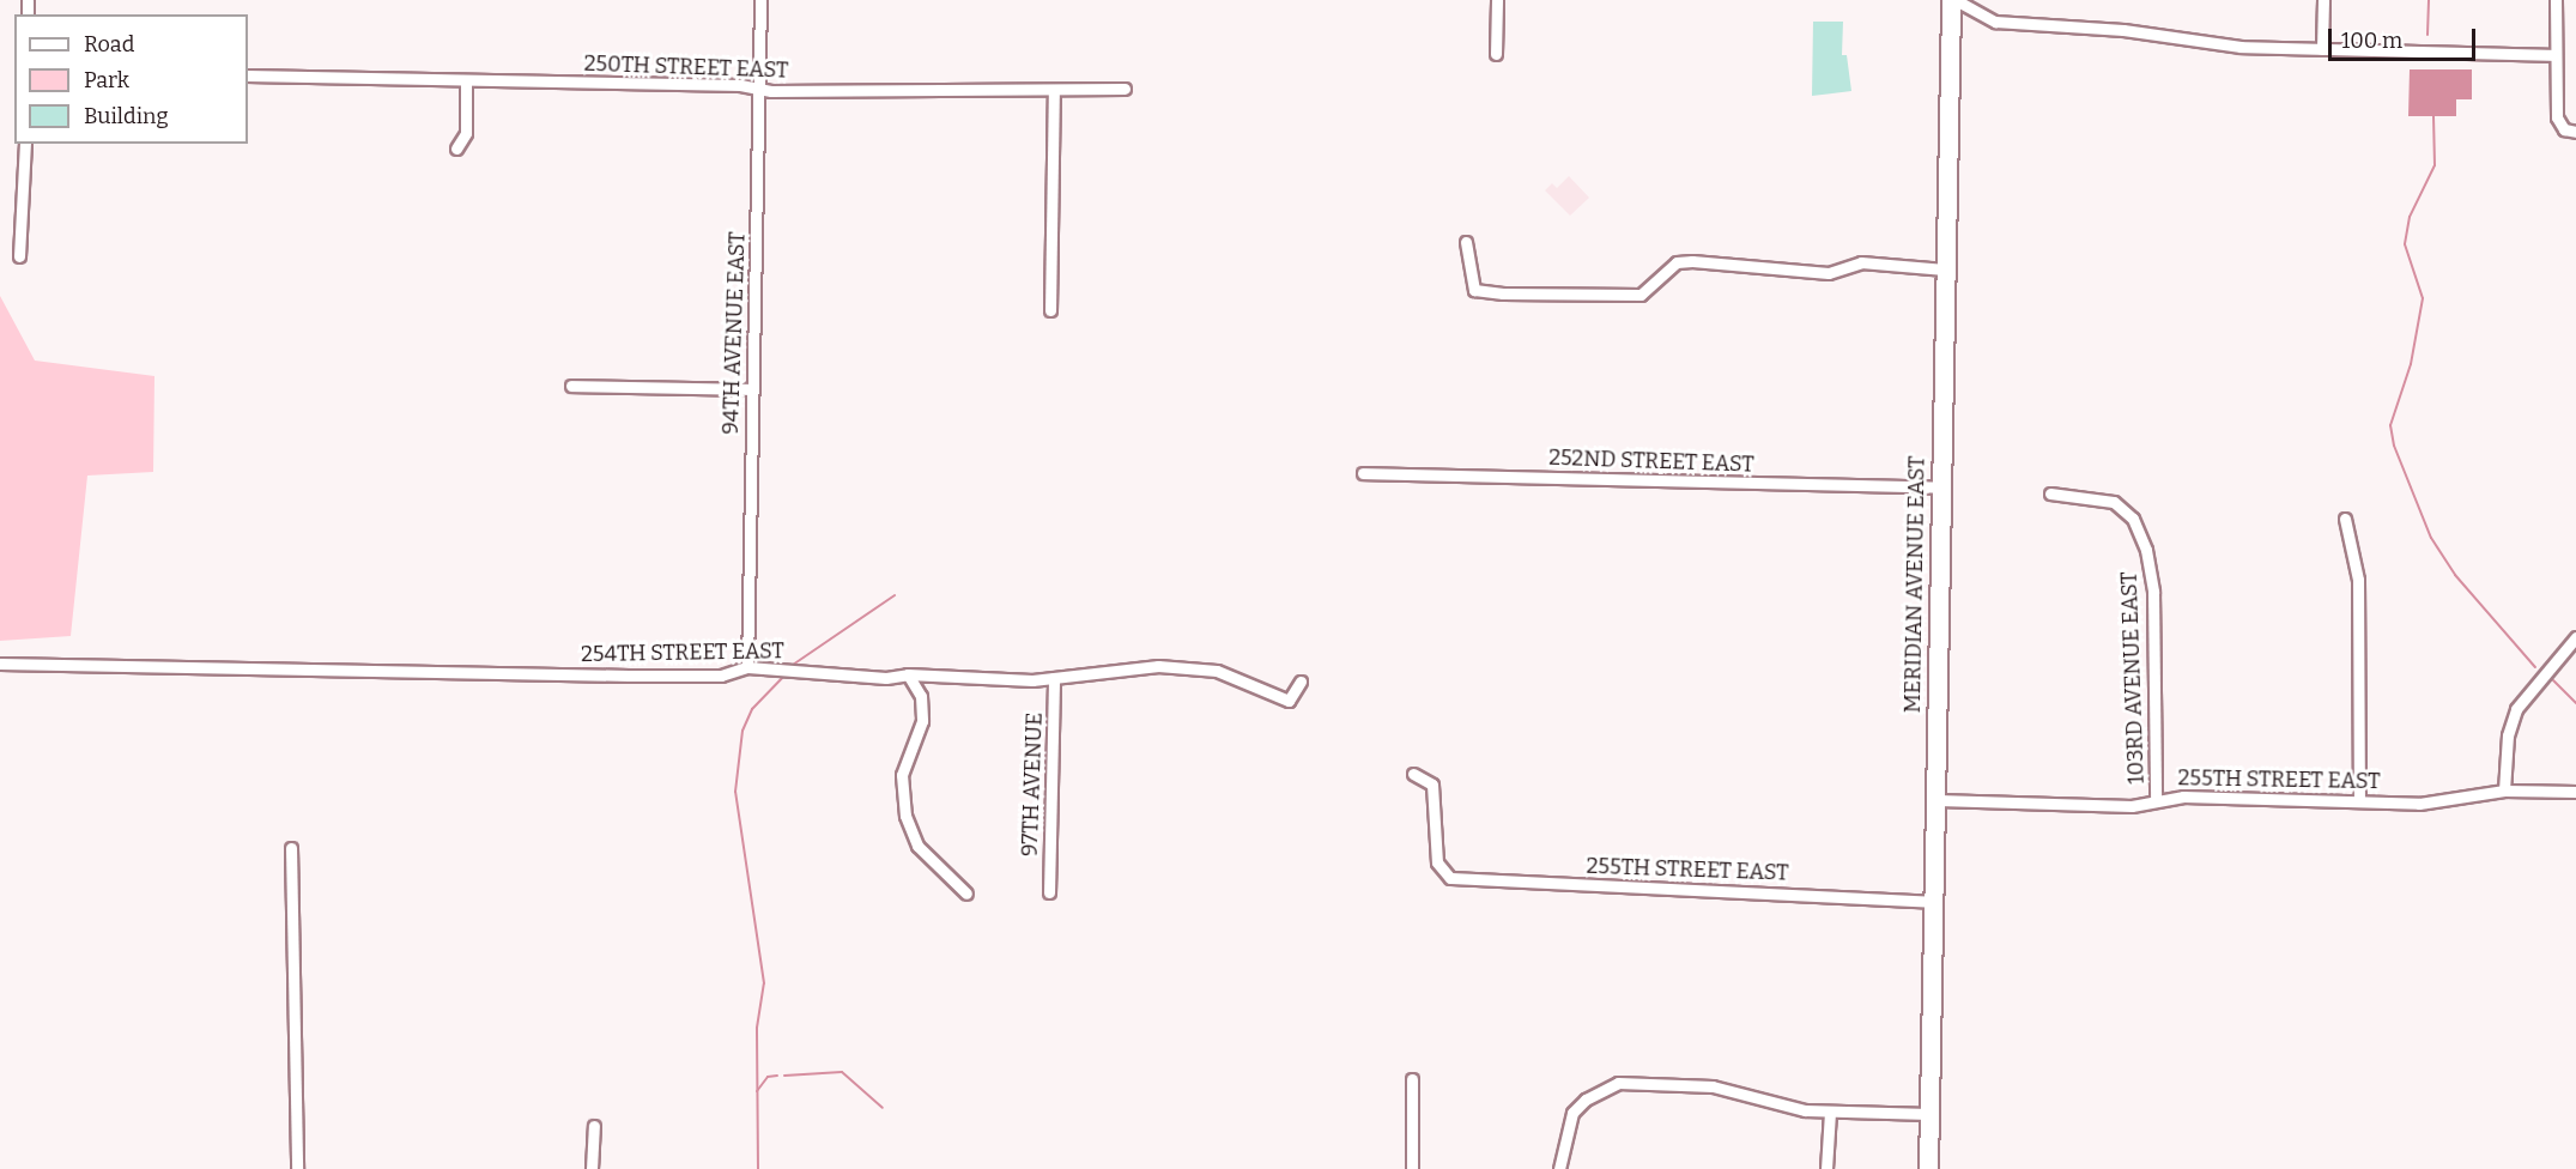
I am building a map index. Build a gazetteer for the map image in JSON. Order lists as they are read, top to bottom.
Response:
{
  "streets": {
    "main road": ["MERIDIAN AVENUE EAST"],
    "street": [
      "250TH STREET EAST",
      "94TH AVENUE EAST",
      "252ND STREET EAST",
      "254TH STREET EAST",
      "103RD AVENUE EAST",
      "255TH STREET EAST",
      "97TH AVENUE"
    ]
  },
  "crossings": [
    ["250TH STREET EAST", "94TH AVENUE EAST"],
    ["94TH AVENUE EAST", "254TH STREET EAST"],
    ["252ND STREET EAST", "MERIDIAN AVENUE EAST"],
    ["MERIDIAN AVENUE EAST", "255TH STREET EAST"],
    ["254TH STREET EAST", "97TH AVENUE"],
    ["103RD AVENUE EAST", "255TH STREET EAST"]
  ],
  "legend": ["Road", "Park", "Building"],
  "scale_bar": "100 m"
}
